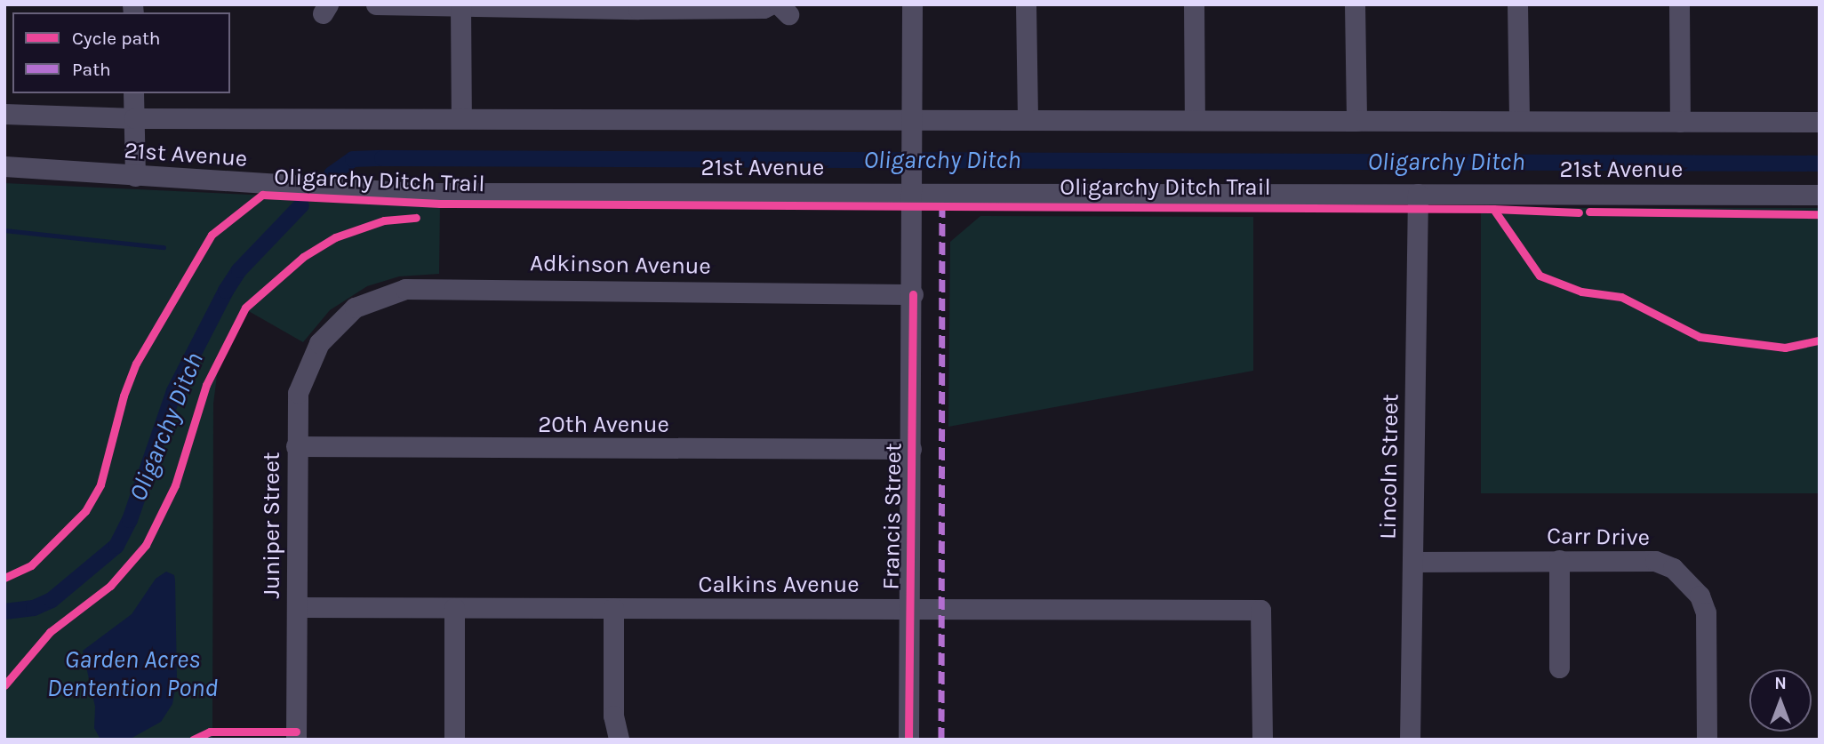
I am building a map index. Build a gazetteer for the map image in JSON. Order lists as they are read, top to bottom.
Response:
{
  "streets": {
    "street": [
      "21st Avenue",
      "Adkinson Avenue",
      "20th Avenue",
      "Lincoln Street",
      "Francis Street",
      "Juniper Street",
      "Carr Drive",
      "Calkins Avenue"
    ],
    "cycle path": ["Oligarchy Ditch Trail"]
  },
  "crossings": [
    ["21st Avenue", "Lincoln Street"],
    ["21st Avenue", "Francis Street"],
    ["Adkinson Avenue", "Francis Street"],
    ["Adkinson Avenue", "Juniper Street"],
    ["20th Avenue", "Francis Street"],
    ["20th Avenue", "Juniper Street"],
    ["Lincoln Street", "Carr Drive"],
    ["Francis Street", "Calkins Avenue"],
    ["Juniper Street", "Calkins Avenue"]
  ],
  "water": ["Oligarchy Ditch", "Garden Acres Dentention Pond"],
  "legend": ["Cycle path", "Path"],
  "north": "top"
}
